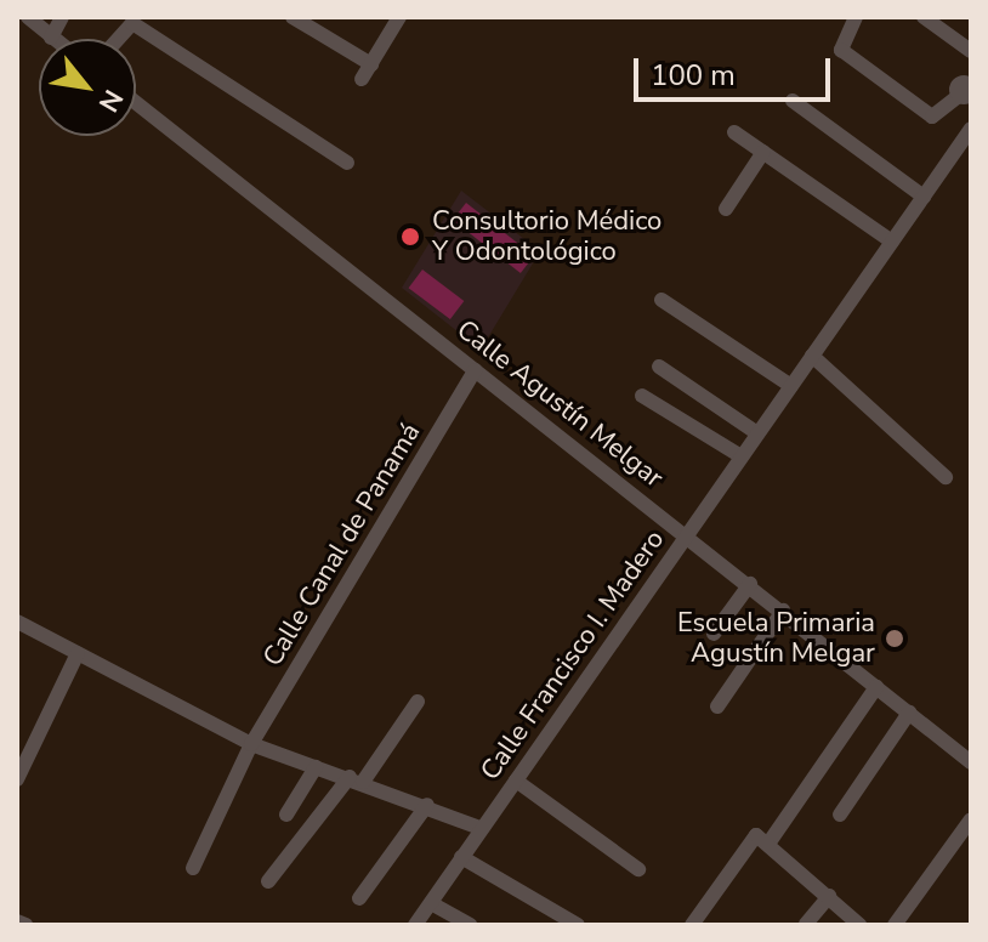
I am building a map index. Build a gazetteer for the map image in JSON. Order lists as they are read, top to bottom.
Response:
{
  "streets": {
    "street": ["Calle Agustín Melgar", "Calle Canal de Panamá", "Calle Francisco I. Madero"]
  },
  "crossings": [
    ["Calle Agustín Melgar", "Calle Canal de Panamá"],
    ["Calle Agustín Melgar", "Calle Francisco I. Madero"]
  ],
  "places": ["Consultorio Médico Y Odontológico", "Escuela Primaria Agustín Melgar"],
  "scale_bar": "100 m",
  "north": "bottom right"
}
